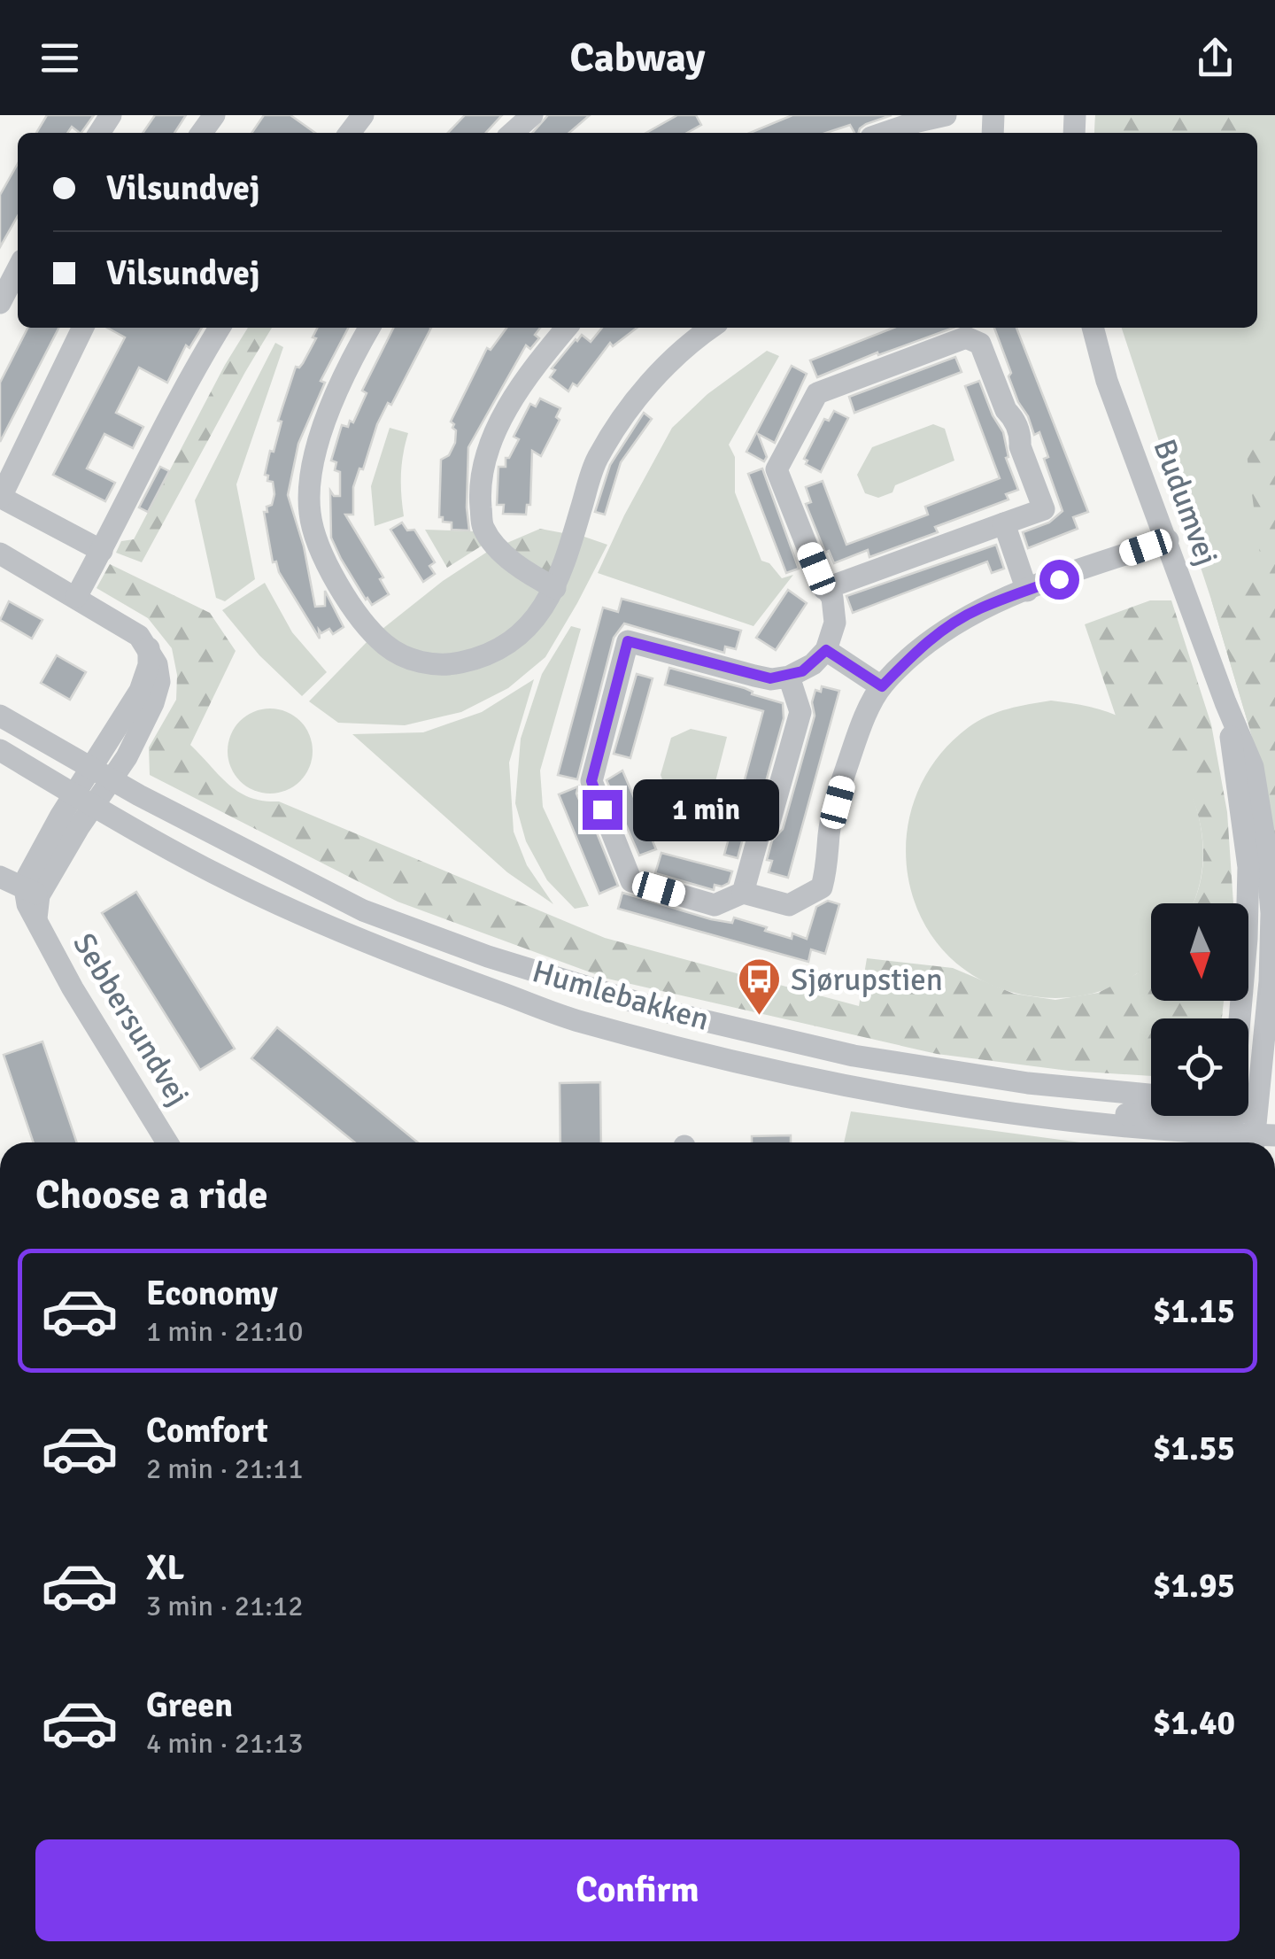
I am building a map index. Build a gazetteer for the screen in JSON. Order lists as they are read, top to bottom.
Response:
{
  "streets": {
    "street": ["Budumvej", "Humlebakken", "Sebbersundvej"]
  },
  "crossings": [
    ["Budumvej", "Humlebakken"],
    ["Humlebakken", "Sebbersundvej"]
  ],
  "places": {
    "bus stop": ["Sjørupstien"]
  },
  "north": "bottom",
  "page": {
    "header": "Cabway",
    "banner": ["Vilsundvej", "Vilsundvej"],
    "bubble": "1 min",
    "heading": "Choose a ride",
    "list": [
      {
        "name": "Economy",
        "note": "1 min · 21:10",
        "value": "$1.15"
      },
      {
        "name": "Comfort",
        "note": "2 min · 21:11",
        "value": "$1.55"
      },
      {
        "name": "XL",
        "note": "3 min · 21:12",
        "value": "$1.95"
      },
      {
        "name": "Green",
        "note": "4 min · 21:13",
        "value": "$1.40"
      }
    ],
    "buttons": "Confirm"
  }
}
